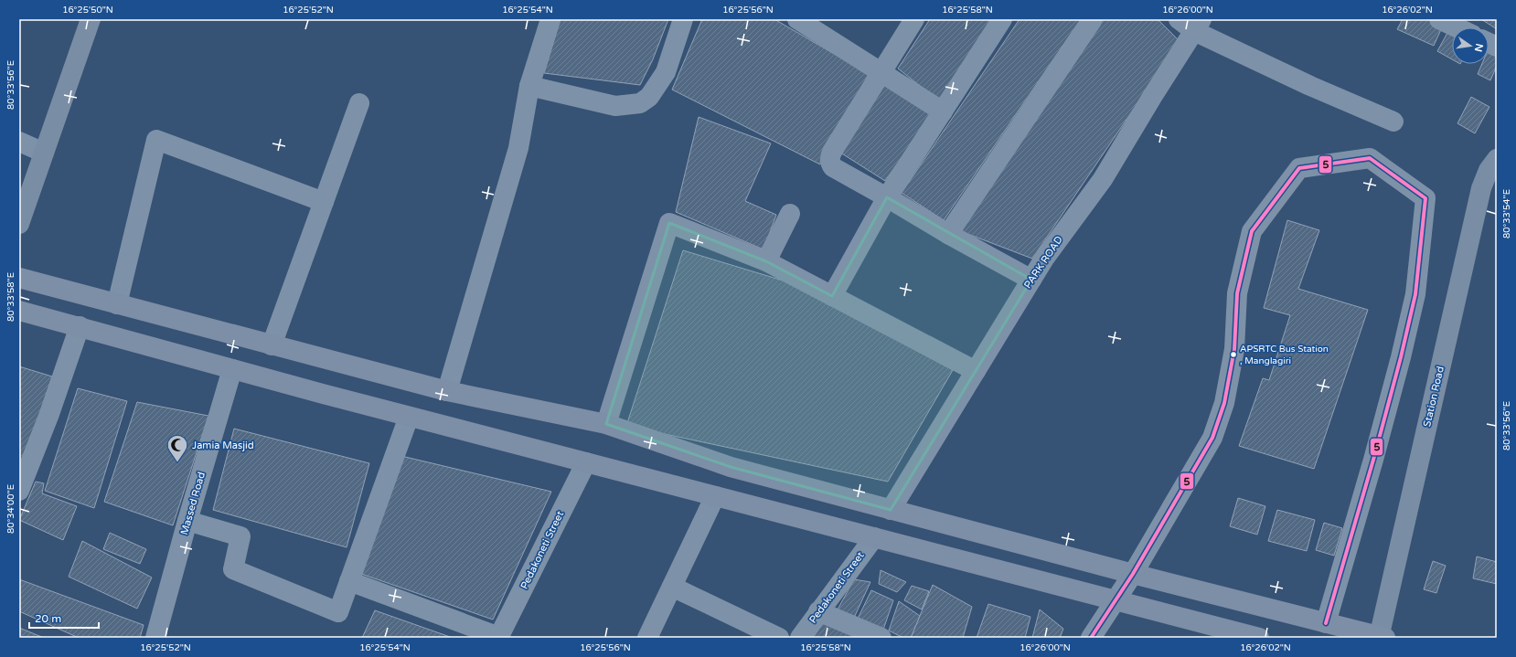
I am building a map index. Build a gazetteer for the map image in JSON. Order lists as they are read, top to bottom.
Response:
{
  "streets": {
    "street": [
      "PARK ROAD",
      "Station Road",
      "Massed Road",
      "Pedakoneti Street"
    ]
  },
  "places": {
    "other": ["APSRTC Bus Station , Manglagiri"],
    "mosque": ["Jamia Masjid"]
  },
  "lines": ["transit line 5"],
  "scale_bar": "20 m",
  "north": "right",
  "coordinates": [
    "16°25'50\"N",
    "16°25'52\"N",
    "16°25'54\"N",
    "16°25'56\"N",
    "16°25'58\"N",
    "16°26'00\"N",
    "16°26'02\"N",
    "80°33'56\"E",
    "80°33'54\"E",
    "80°33'58\"E",
    "80°34'00\"E"
  ]
}
